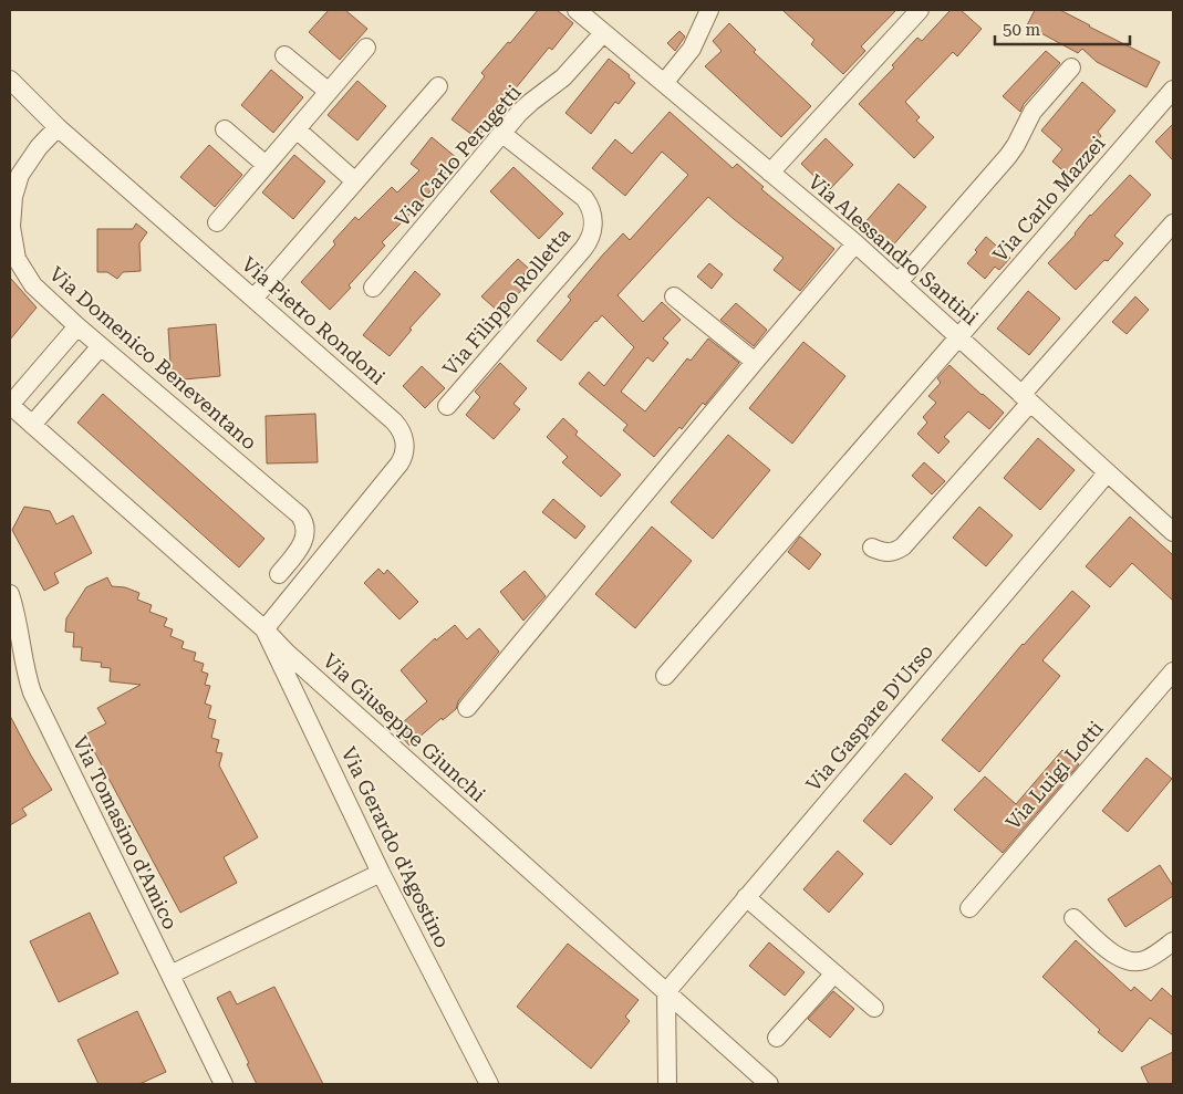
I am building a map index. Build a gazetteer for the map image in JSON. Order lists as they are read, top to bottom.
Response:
{
  "streets": {
    "street": [
      "Via Carlo Perugetti",
      "Via Carlo Mazzei",
      "Via Alessandro Santini",
      "Via Filippo Rolletta",
      "Via Pietro Rondoni",
      "Via Domenico Beneventano",
      "Via Gaspare D'Urso",
      "Via Giuseppe Giunchi",
      "Via Luigi Lotti",
      "Via Tomasino d'Amico",
      "Via Gerardo d'Agostino"
    ]
  },
  "crossings": [
    ["Via Carlo Perugetti", "Via Alessandro Santini"],
    ["Via Carlo Perugetti", "Via Filippo Rolletta"],
    ["Via Carlo Mazzei", "Via Alessandro Santini"],
    ["Via Alessandro Santini", "Via Gaspare D'Urso"],
    ["Via Pietro Rondoni", "Via Domenico Beneventano"],
    ["Via Pietro Rondoni", "Via Giuseppe Giunchi"],
    ["Via Pietro Rondoni", "Via Gerardo d'Agostino"],
    ["Via Gaspare D'Urso", "Via Giuseppe Giunchi"],
    ["Via Giuseppe Giunchi", "Via Gerardo d'Agostino"]
  ],
  "scale_bar": "50 m"
}
